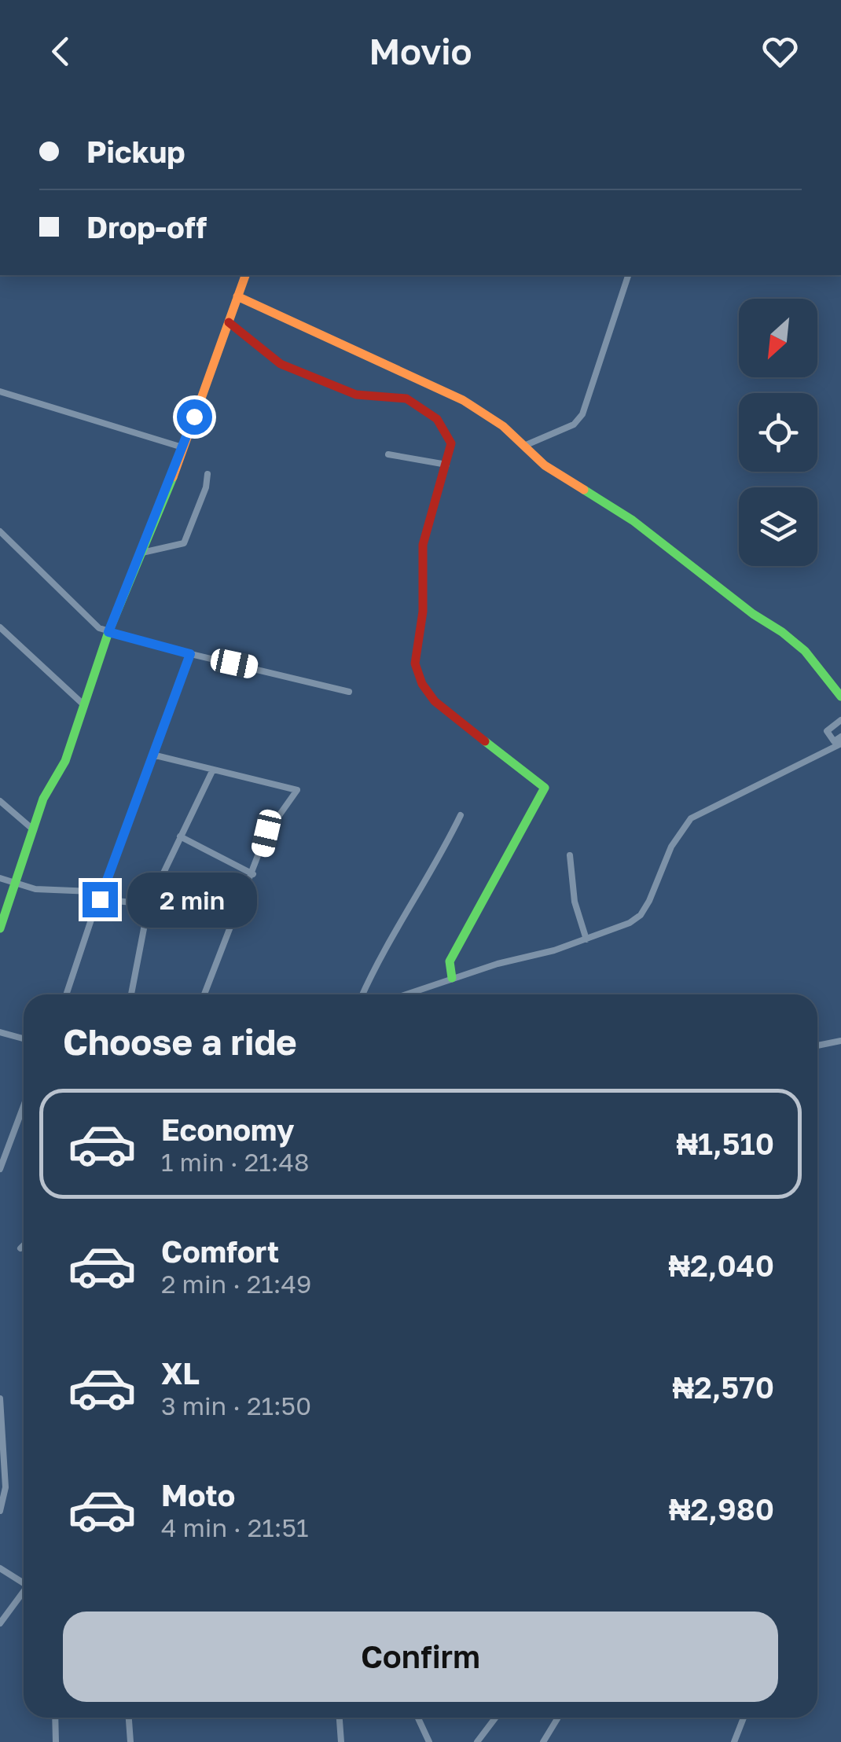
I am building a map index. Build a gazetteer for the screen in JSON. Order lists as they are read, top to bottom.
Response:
{
  "north": "bottom left",
  "page": {
    "header": "Movio",
    "banner": ["Pickup", "Drop-off"],
    "bubble": "2 min",
    "heading": "Choose a ride",
    "list": [
      {
        "name": "Economy",
        "note": "1 min · 21:48",
        "value": "₦1,510"
      },
      {
        "name": "Comfort",
        "note": "2 min · 21:49",
        "value": "₦2,040"
      },
      {
        "name": "XL",
        "note": "3 min · 21:50",
        "value": "₦2,570"
      },
      {
        "name": "Moto",
        "note": "4 min · 21:51",
        "value": "₦2,980"
      }
    ],
    "buttons": "Confirm"
  }
}
